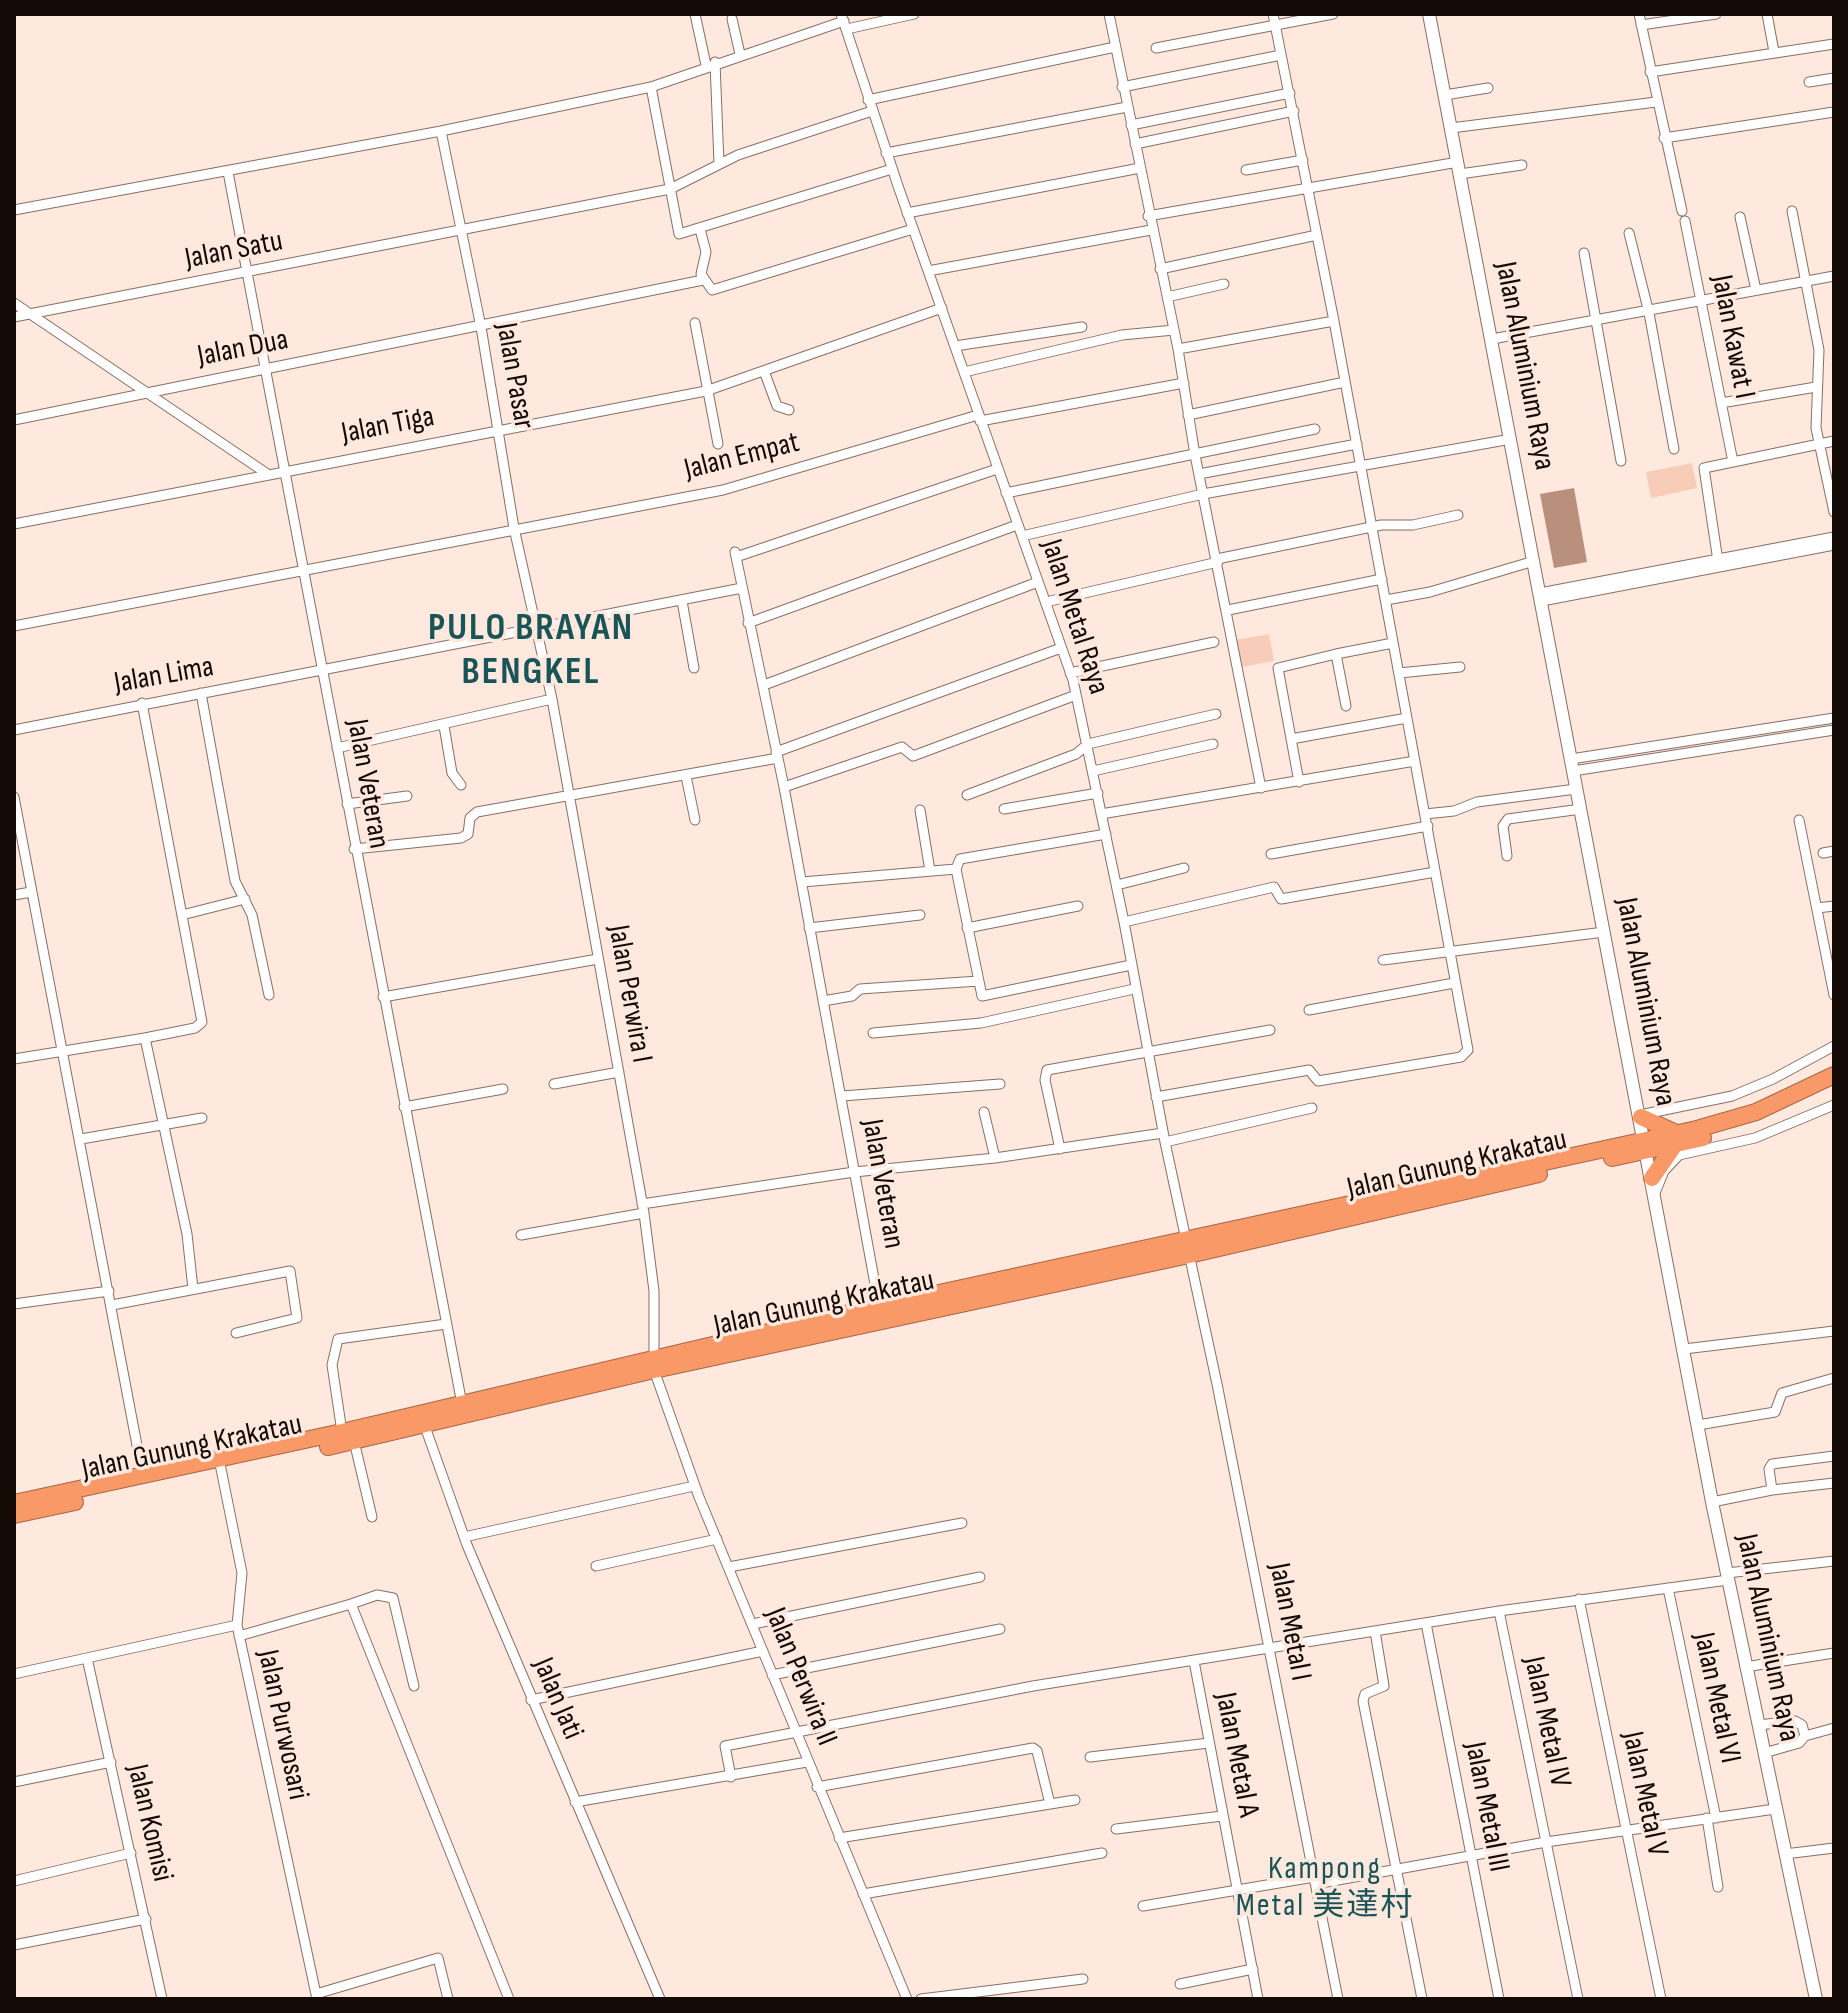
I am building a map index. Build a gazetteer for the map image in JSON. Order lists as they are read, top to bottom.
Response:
{
  "streets": {
    "highway": ["Jalan Gunung Krakatau"],
    "main road": ["Jalan Aluminium Raya"],
    "street": [
      "Jalan Satu",
      "Jalan Kawat I",
      "Jalan Dua",
      "Jalan Pasar",
      "Jalan Tiga",
      "Jalan Empat",
      "Jalan Metal Raya",
      "Jalan Lima",
      "Jalan Veteran",
      "Jalan Perwira I",
      "Jalan Metal I",
      "Jalan Perwira II",
      "Jalan Metal VI",
      "Jalan Jati",
      "Jalan Metal IV",
      "Jalan Purwosari",
      "Jalan Metal A",
      "Jalan Metal V",
      "Jalan Metal III",
      "Jalan Komisi"
    ]
  },
  "crossings": [
    ["Jalan Satu", "Jalan Pasar"],
    ["Jalan Satu", "Jalan Metal Raya"],
    ["Jalan Satu", "Jalan Veteran"],
    ["Jalan Dua", "Jalan Pasar"],
    ["Jalan Dua", "Jalan Metal Raya"],
    ["Jalan Dua", "Jalan Veteran"],
    ["Jalan Aluminium Raya", "Jalan Gunung Krakatau"],
    ["Jalan Pasar", "Jalan Tiga"],
    ["Jalan Pasar", "Jalan Empat"],
    ["Jalan Pasar", "Jalan Lima"],
    ["Jalan Pasar", "Jalan Perwira I"],
    ["Jalan Tiga", "Jalan Metal Raya"],
    ["Jalan Tiga", "Jalan Veteran"],
    ["Jalan Empat", "Jalan Metal Raya"],
    ["Jalan Empat", "Jalan Veteran"],
    ["Jalan Metal Raya", "Jalan Veteran"],
    ["Jalan Metal Raya", "Jalan Gunung Krakatau"],
    ["Jalan Metal Raya", "Jalan Metal I"],
    ["Jalan Lima", "Jalan Veteran"],
    ["Jalan Lima", "Jalan Perwira I"],
    ["Jalan Veteran", "Jalan Gunung Krakatau"],
    ["Jalan Perwira I", "Jalan Gunung Krakatau"],
    ["Jalan Perwira I", "Jalan Perwira II"],
    ["Jalan Gunung Krakatau", "Jalan Metal I"],
    ["Jalan Gunung Krakatau", "Jalan Perwira II"],
    ["Jalan Gunung Krakatau", "Jalan Jati"],
    ["Jalan Gunung Krakatau", "Jalan Purwosari"]
  ],
  "districts": ["PULO BRAYAN BENGKEL", "Kampong Metal 美達村"]
}
